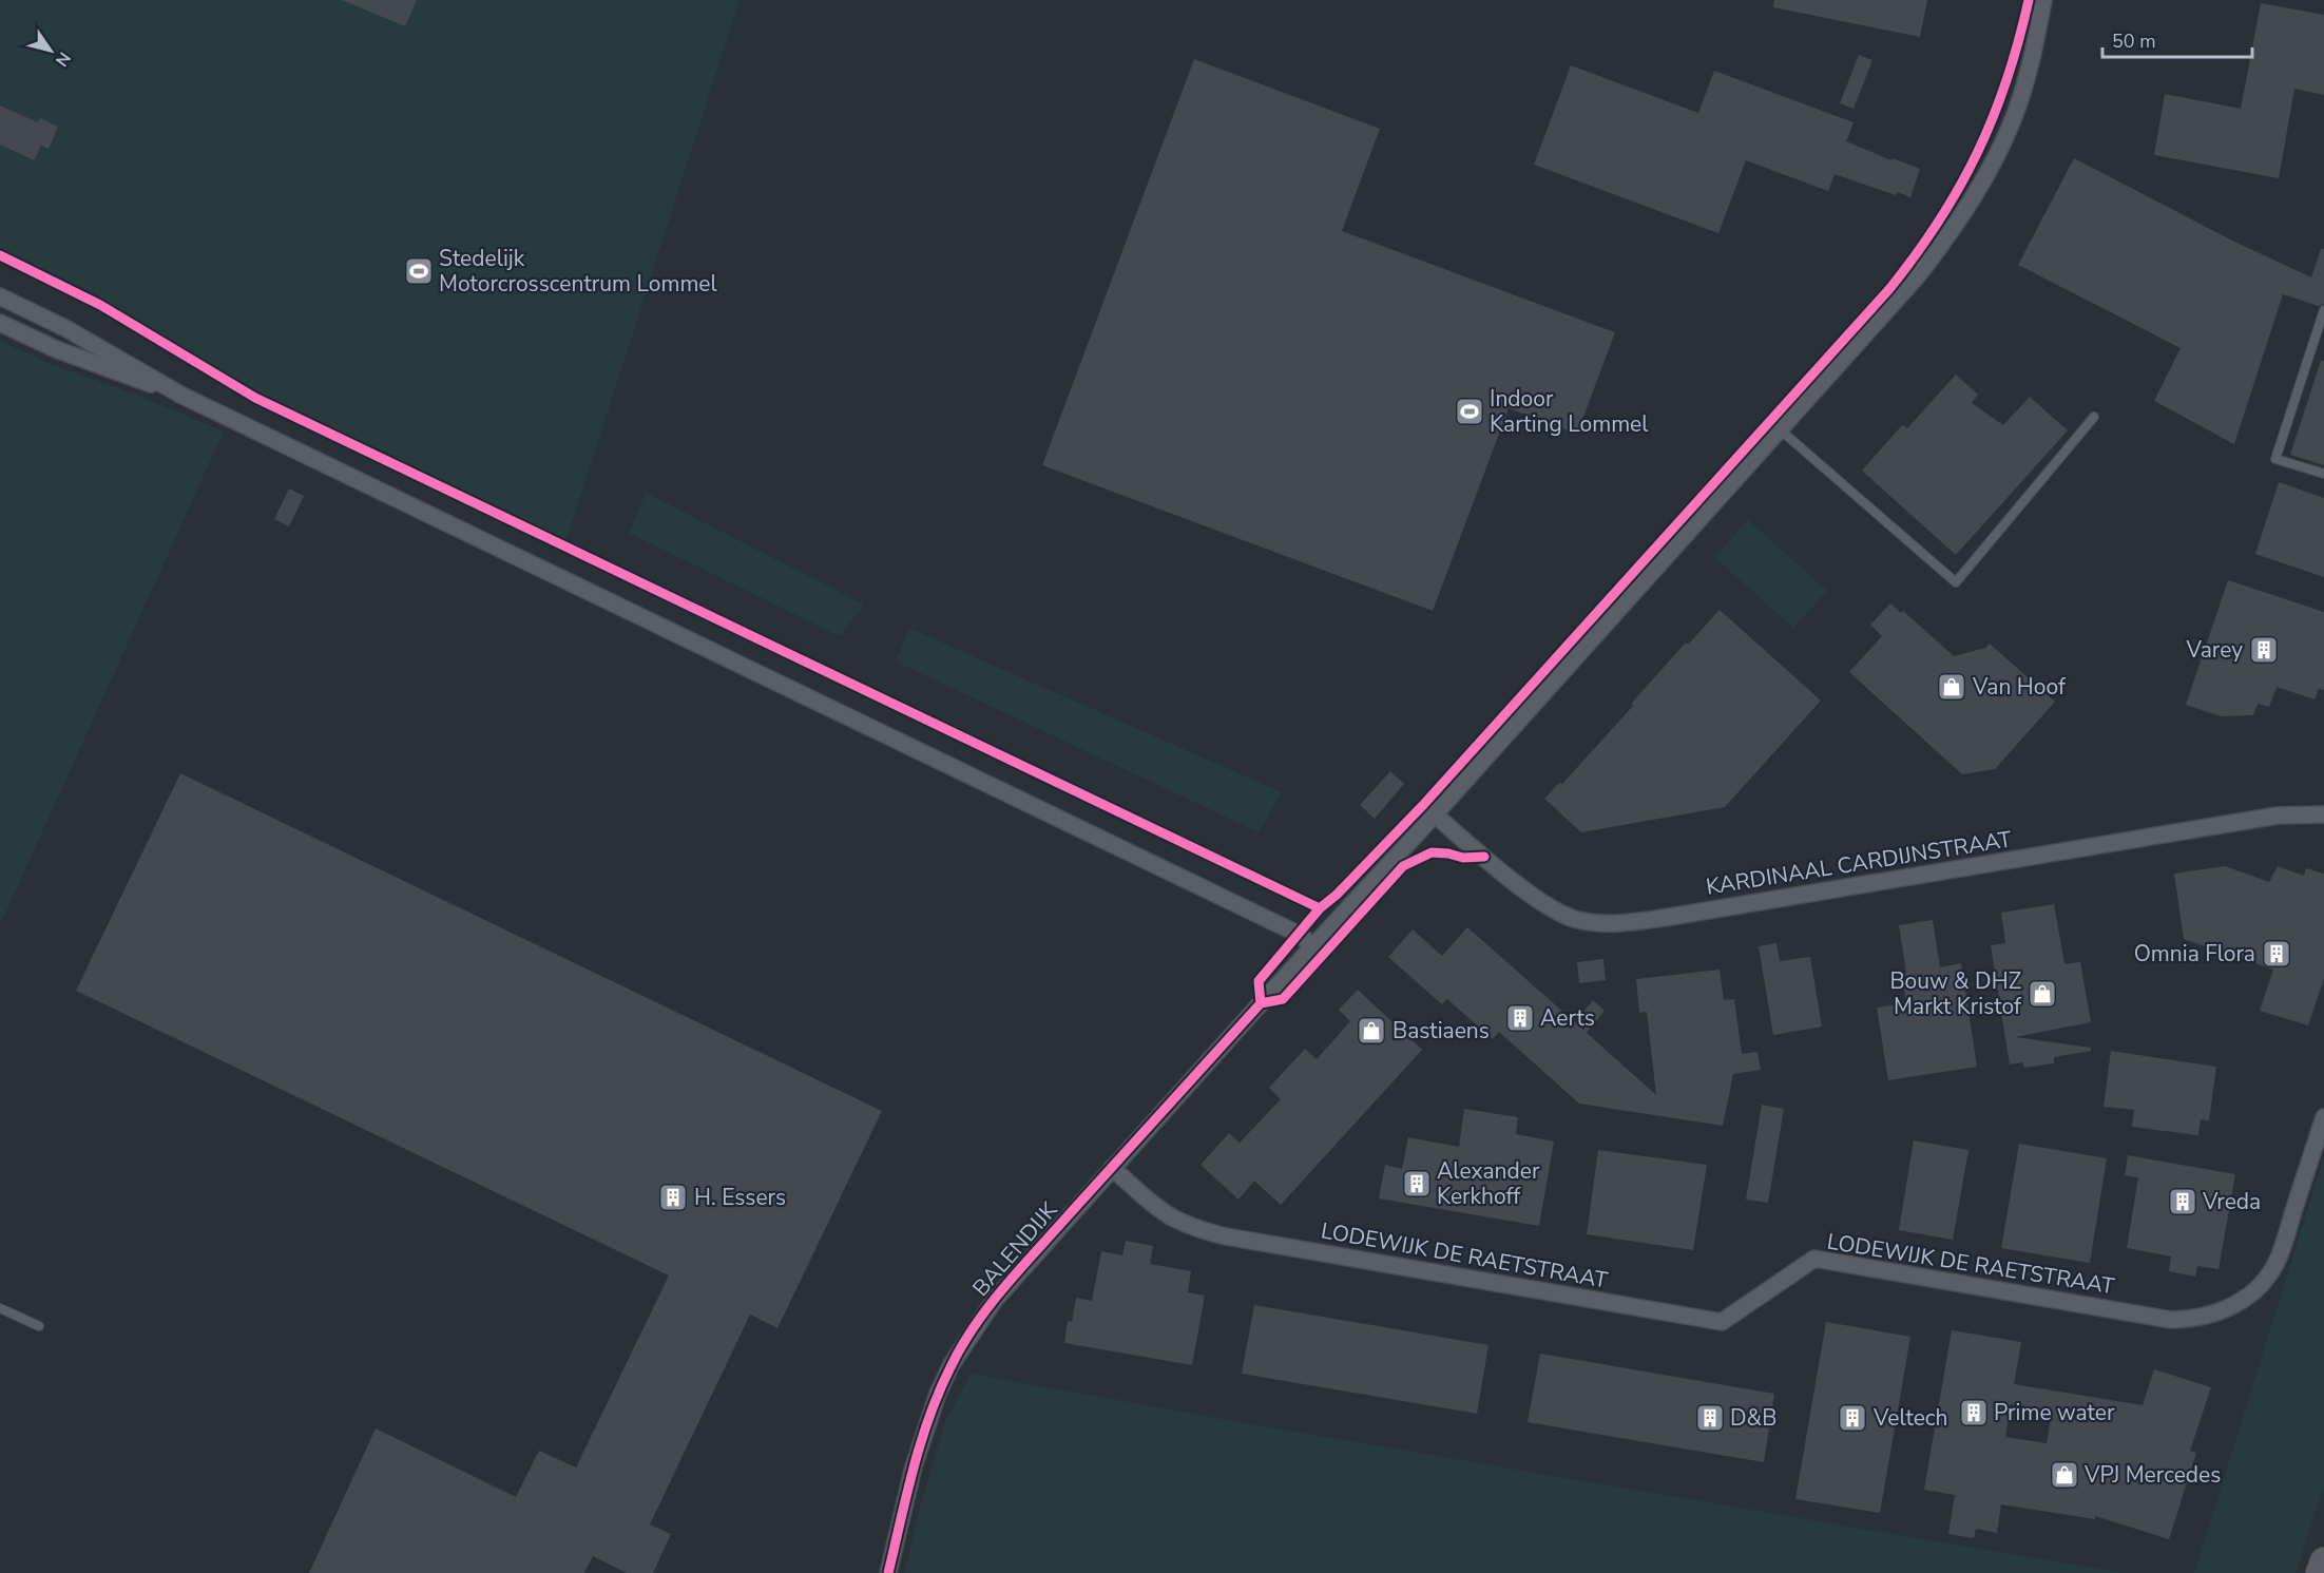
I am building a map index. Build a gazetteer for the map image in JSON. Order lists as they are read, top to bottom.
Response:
{
  "streets": {
    "street": ["KARDINAAL CARDIJNSTRAAT", "BALENDIJK", "LODEWIJK DE RAETSTRAAT"]
  },
  "crossings": [
    ["KARDINAAL CARDIJNSTRAAT", "BALENDIJK"],
    ["BALENDIJK", "LODEWIJK DE RAETSTRAAT"]
  ],
  "places": {
    "sports": ["Stedelijk Motorcrosscentrum Lommel", "Indoor Karting Lommel"],
    "building": [
      "Varey",
      "Omnia Flora",
      "Aerts",
      "Alexander Kerkhoff",
      "H. Essers",
      "Vreda",
      "Prime water",
      "D&B",
      "Veltech"
    ],
    "shop": [
      "Van Hoof",
      "Bouw & DHZ Markt Kristof",
      "Bastiaens",
      "VPJ Mercedes"
    ]
  },
  "scale_bar": "50 m",
  "north": "bottom right"
}
